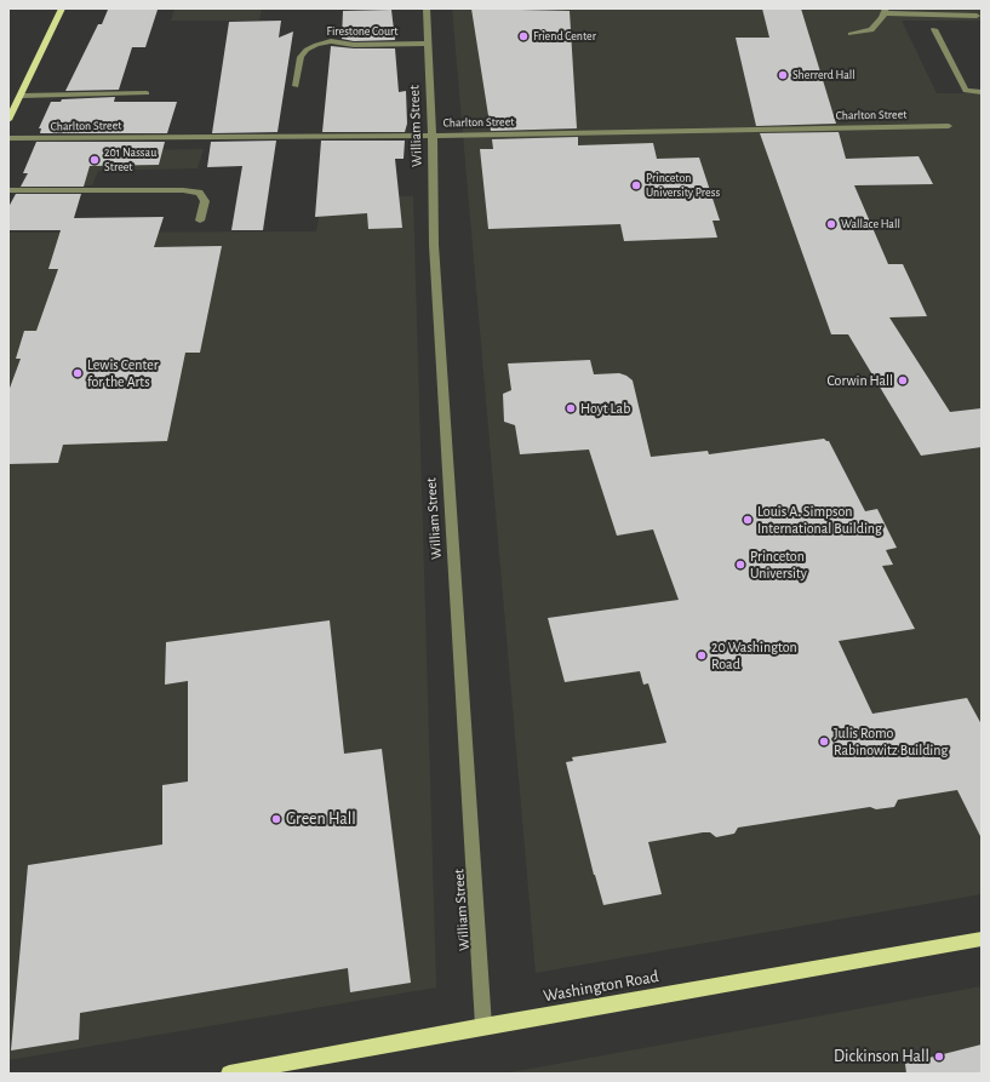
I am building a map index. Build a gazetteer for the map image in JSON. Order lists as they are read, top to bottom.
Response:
{
  "streets": {
    "main road": ["Washington Road"],
    "street": ["Firestone Court", "Charlton Street", "William Street"]
  },
  "crossings": [
    ["Firestone Court", "William Street"],
    ["Charlton Street", "William Street"],
    ["William Street", "Washington Road"]
  ],
  "places": [
    "Friend Center",
    "Sherrerd Hall",
    "201 Nassau Street",
    "Princeton University Press",
    "Wallace Hall",
    "Lewis Center for the Arts",
    "Corwin Hall",
    "Hoyt Lab",
    "Louis A. Simpson International Building",
    "Princeton University",
    "20 Washington Road",
    "Julis Romo Rabinowitz Building",
    "Green Hall",
    "Dickinson Hall"
  ]
}
